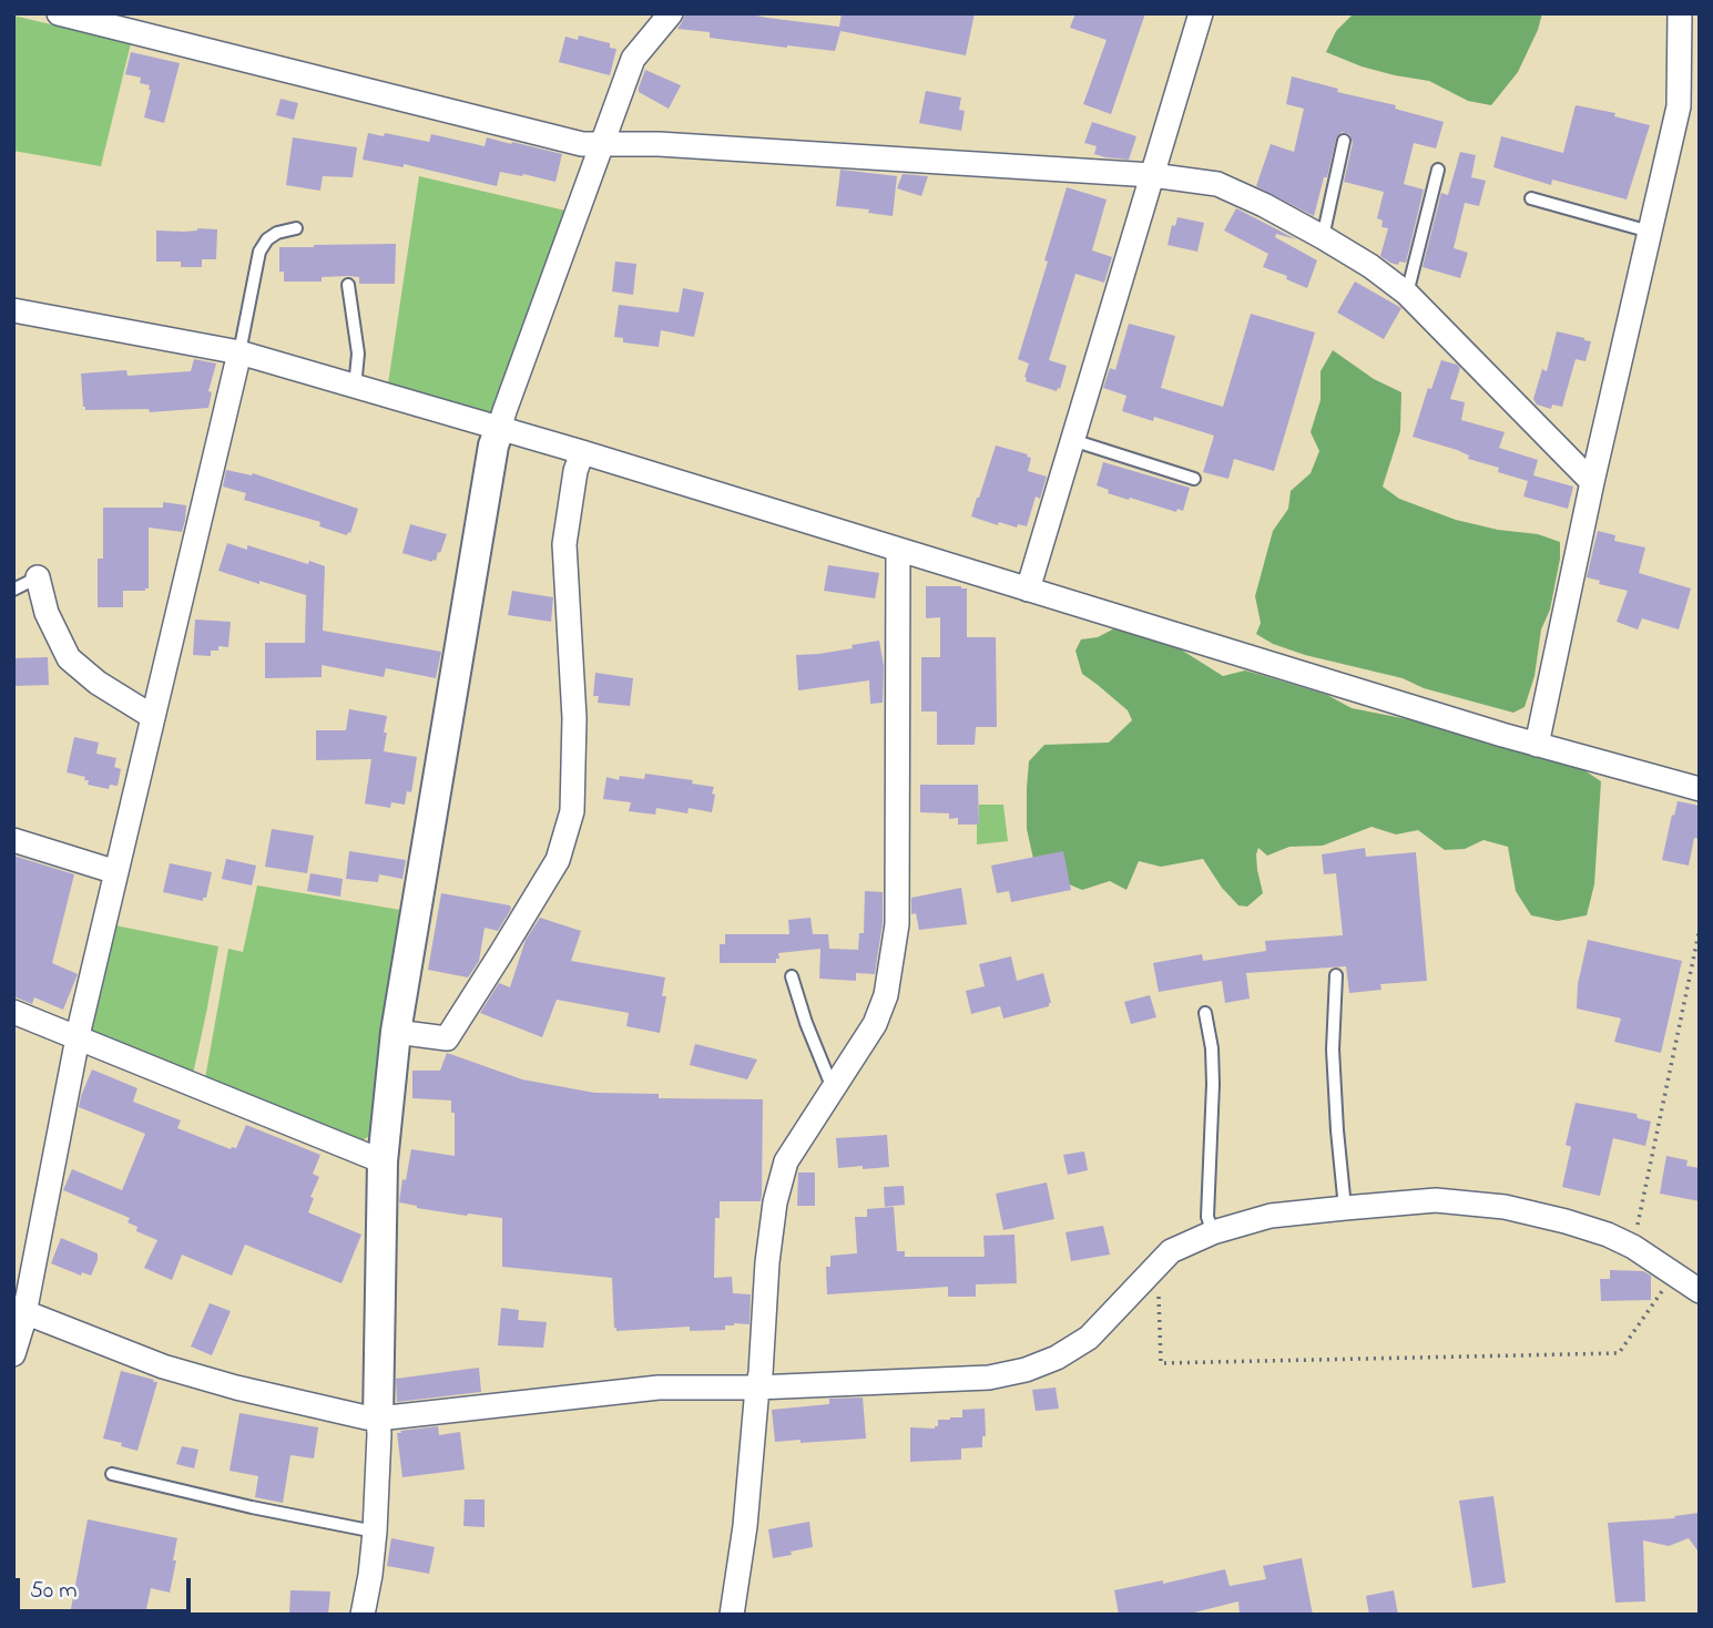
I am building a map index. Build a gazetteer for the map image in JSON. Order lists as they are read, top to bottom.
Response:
{
  "scale_bar": "50 m"
}
